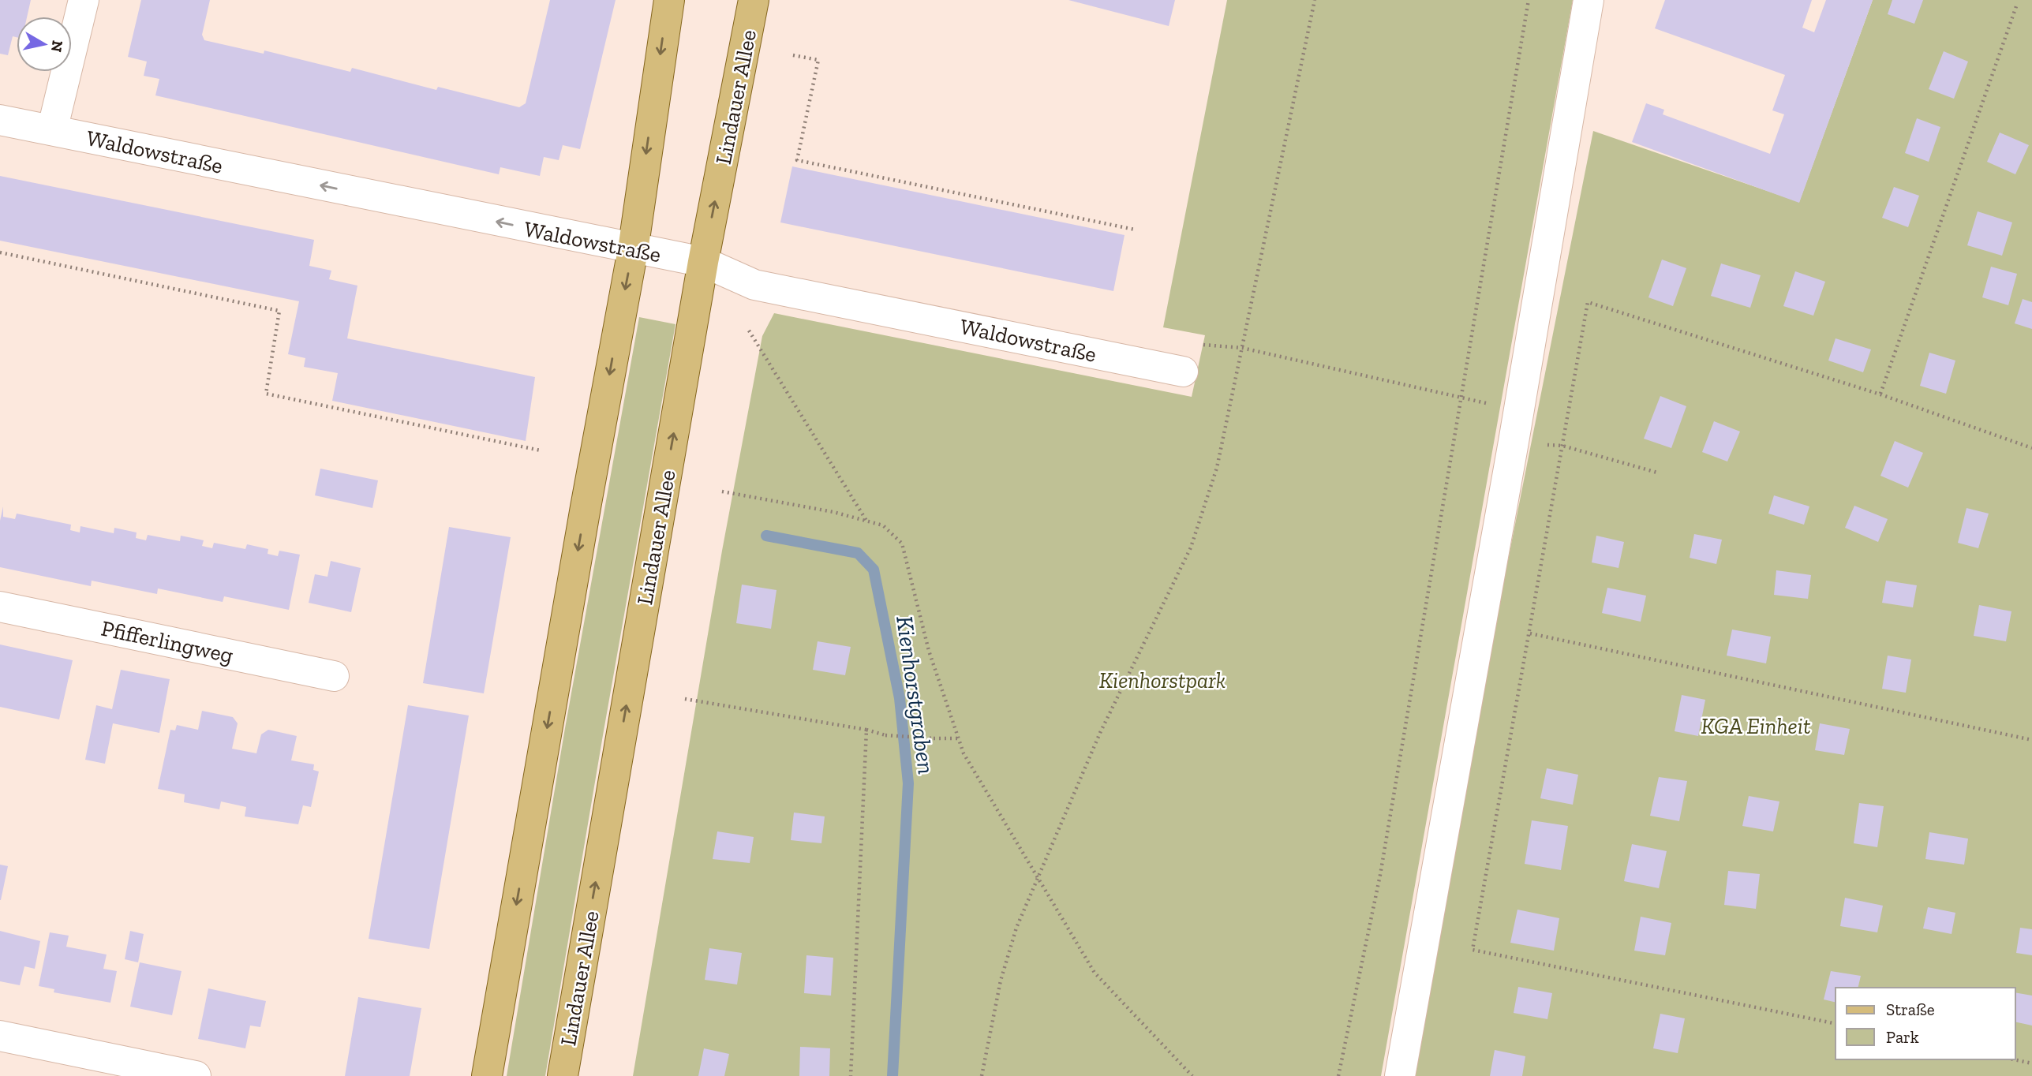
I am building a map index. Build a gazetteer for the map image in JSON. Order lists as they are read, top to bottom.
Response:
{
  "streets": {
    "main road": ["Lindauer Allee"],
    "street": ["Waldowstraße", "Pfifferlingweg"]
  },
  "crossings": [
    ["Lindauer Allee", "Waldowstraße"]
  ],
  "one_way": ["Waldowstraße"],
  "water": ["Kienhorstgraben"],
  "parks": ["Kienhorstpark", "KGA Einheit"],
  "legend": ["Straße", "Park"],
  "north": "right"
}
